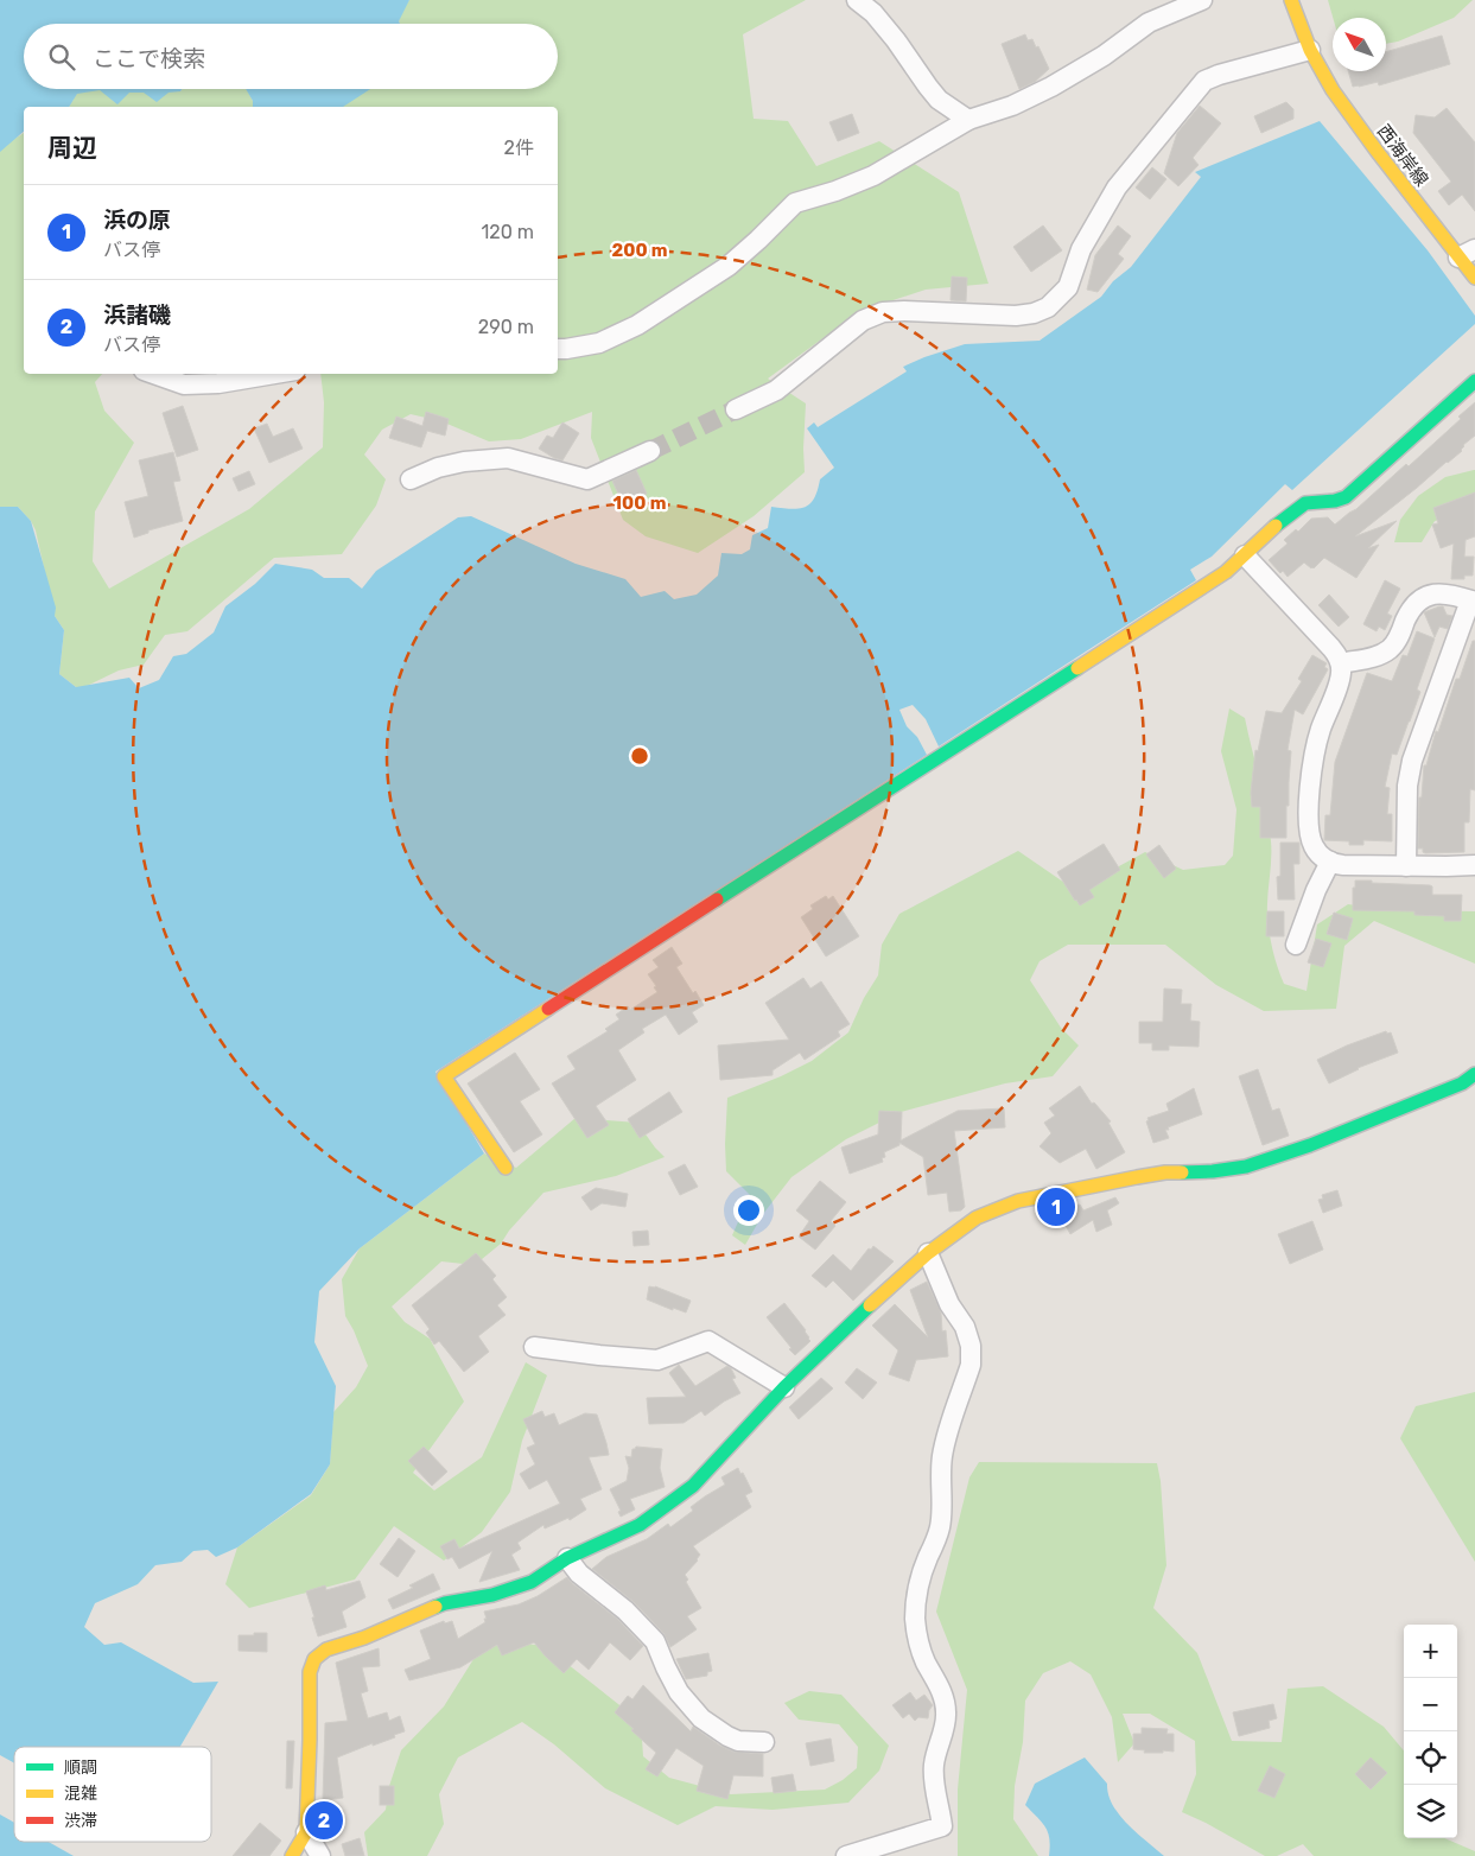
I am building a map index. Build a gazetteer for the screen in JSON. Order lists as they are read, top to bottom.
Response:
{
  "streets": {
    "street": ["西海岸線"]
  },
  "legend": ["順調", "混雑", "渋滞"],
  "north": "top left",
  "page": {
    "search": "ここで検索",
    "heading": ["周辺", "2件"],
    "list": [
      {
        "mark": "1",
        "name": "浜の原",
        "note": "バス停",
        "value": "120 m"
      },
      {
        "mark": "2",
        "name": "浜諸磯",
        "note": "バス停",
        "value": "290 m"
      }
    ],
    "pins": ["1", "2"],
    "map_buttons": ["+", "−"]
  },
  "rings": ["200 m", "100 m"]
}
